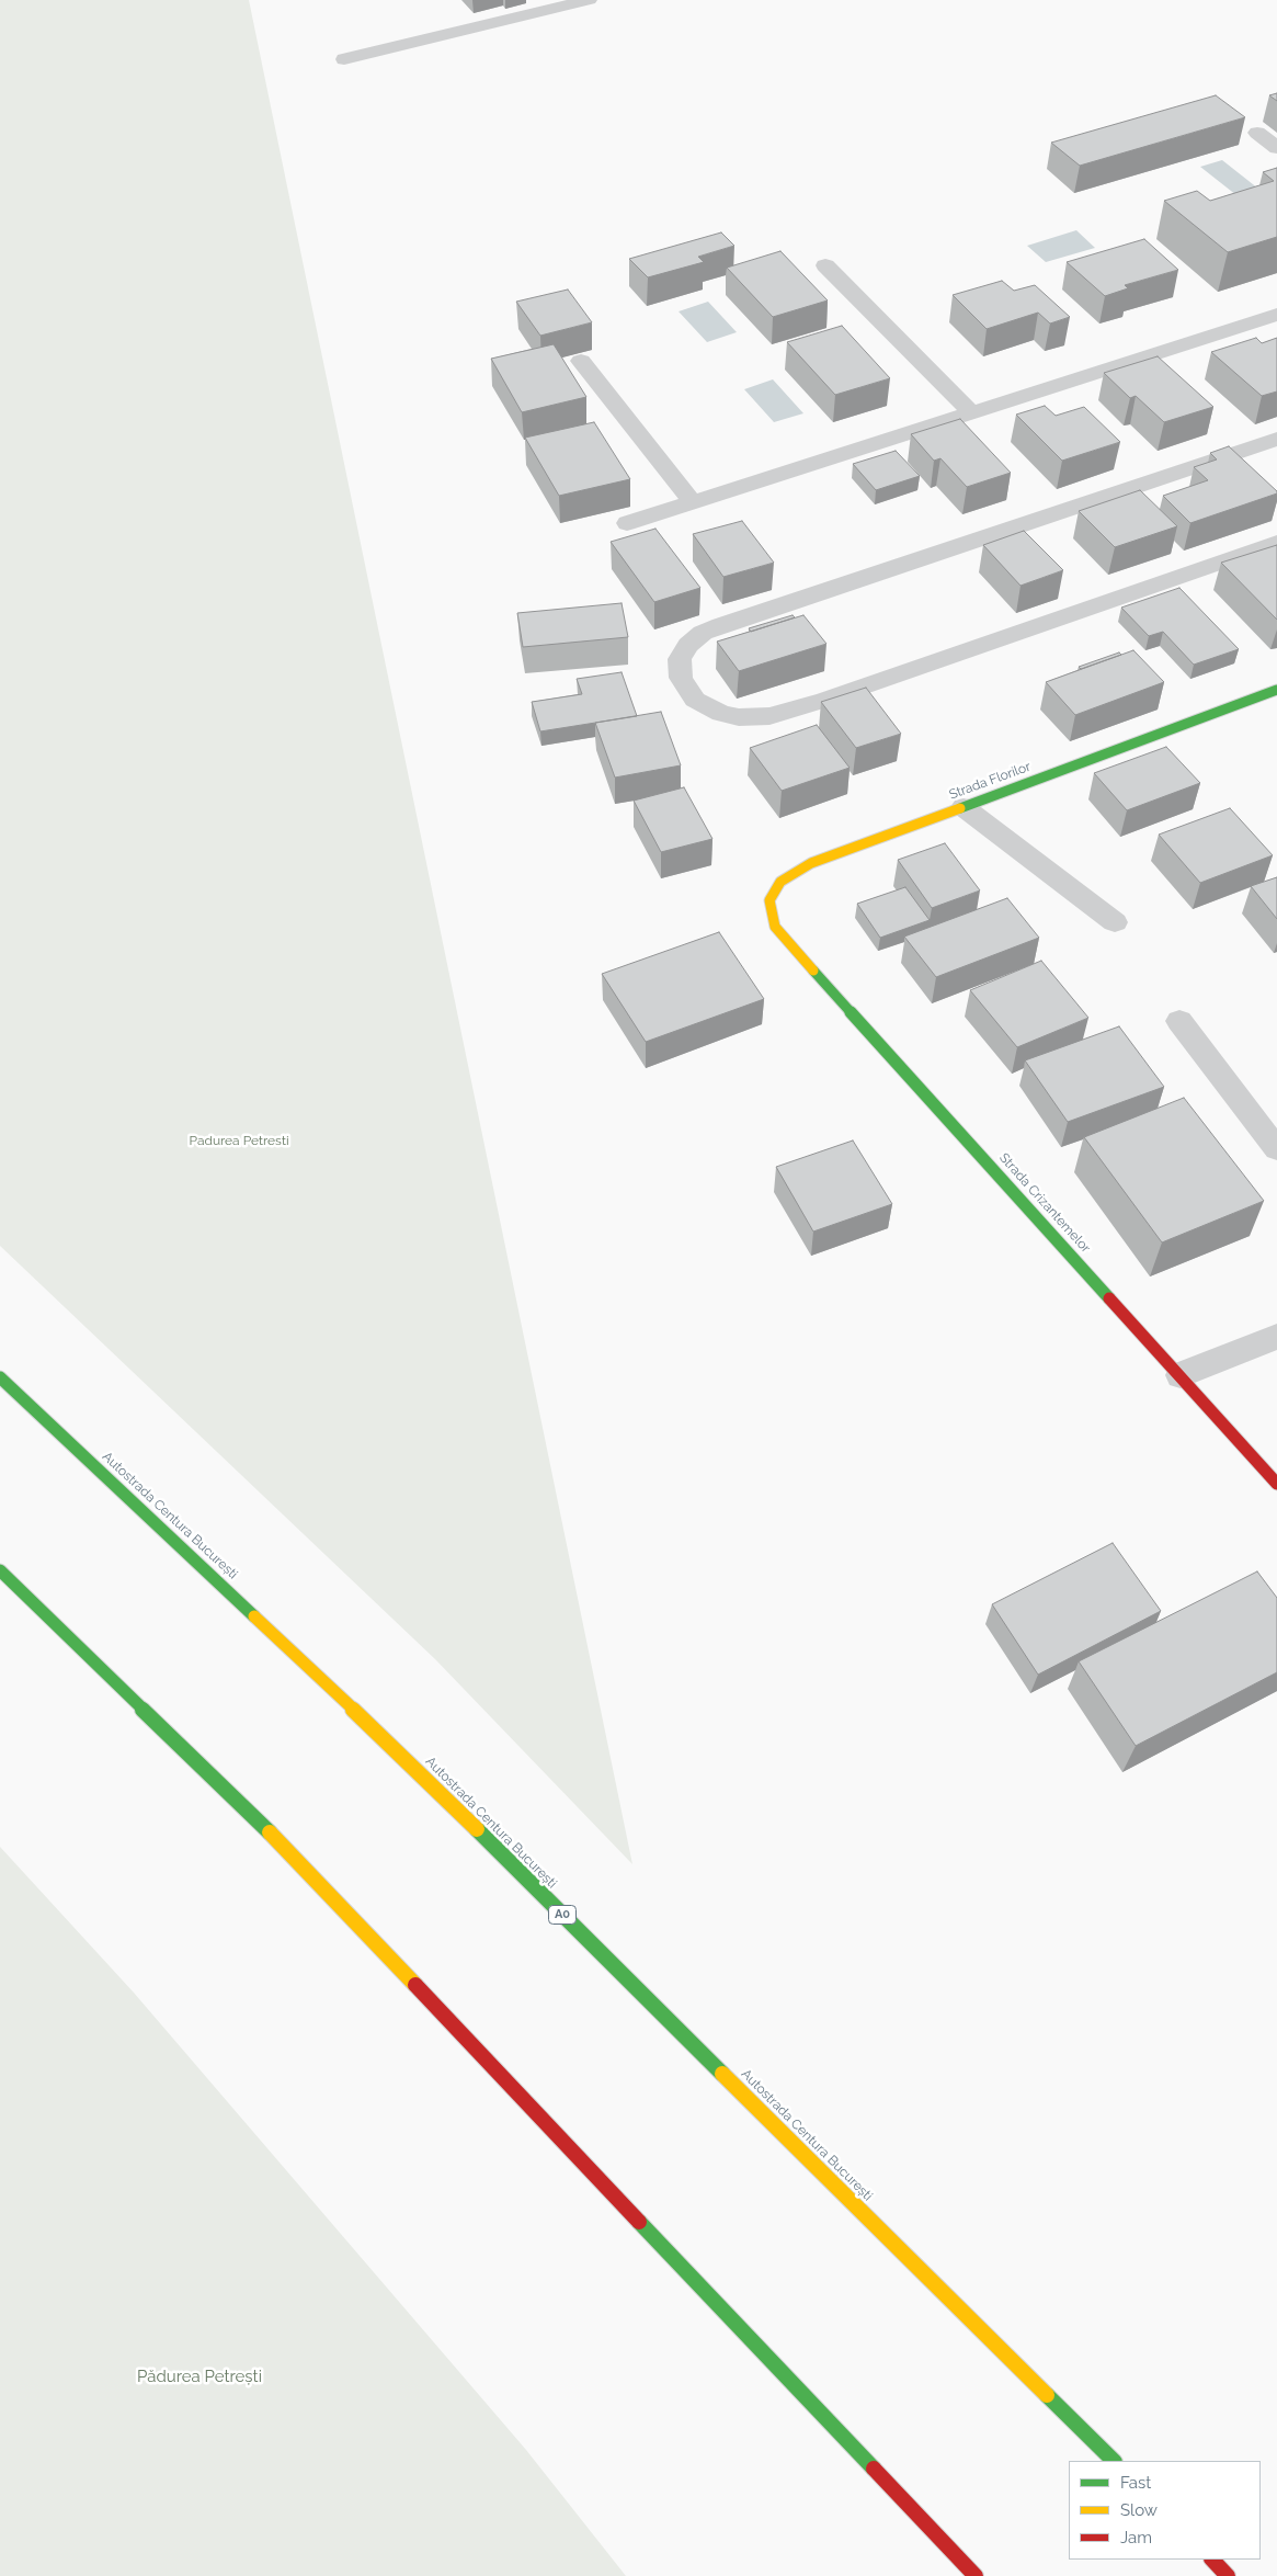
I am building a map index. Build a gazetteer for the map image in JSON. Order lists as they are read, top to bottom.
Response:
{
  "streets": {
    "main road": [
      "Strada Florilor",
      "Strada Crizantemelor",
      "Autostrada Centura București",
      "A0"
    ]
  },
  "crossings": [
    ["Strada Florilor", "Strada Crizantemelor"]
  ],
  "parks": ["Padurea Petresti", "Pădurea Petrești"],
  "legend": ["Fast", "Slow", "Jam"]
}
